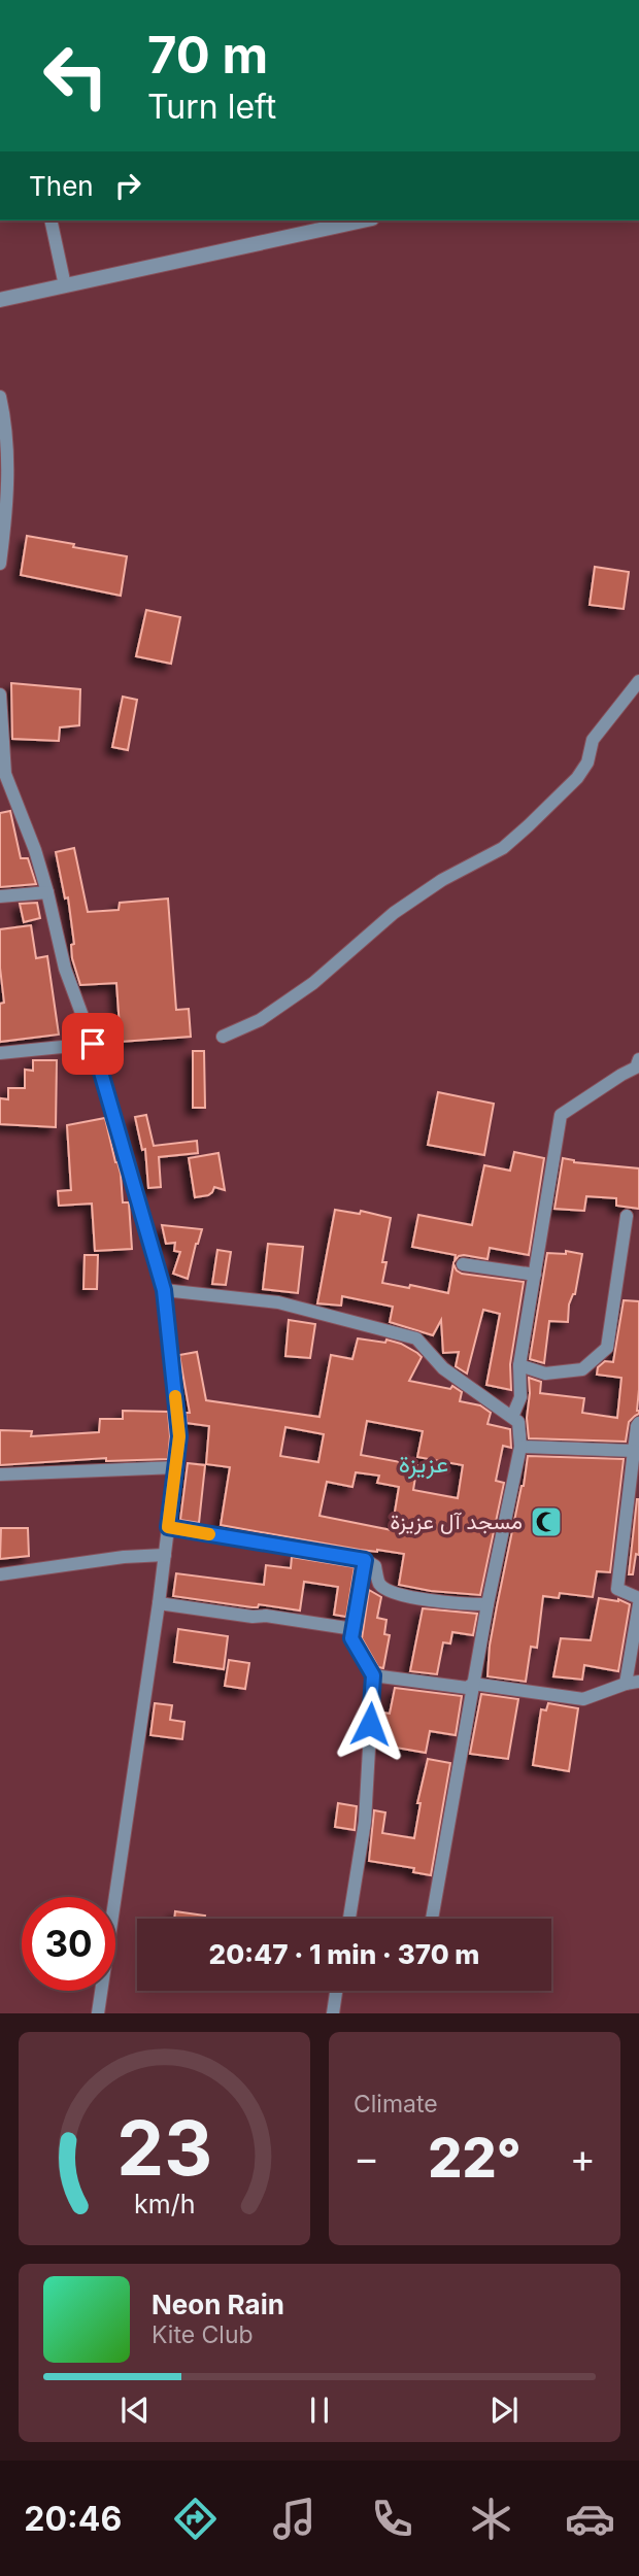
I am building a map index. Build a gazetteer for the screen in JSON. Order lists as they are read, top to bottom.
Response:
{
  "districts": ["عزيزة"],
  "places": {
    "mosque": ["مسجد آل عزيزة"]
  },
  "page": {
    "turn": ["70 m", "Turn left"],
    "then": "Then",
    "limit": "30",
    "trip": "20:47 · 1 min · 370 m",
    "tile": "Climate",
    "heat": ["−", "22°", "+"],
    "song": ["Neon Rain", "Kite Club"],
    "tabs": "20:46",
    "gauge": ["23", "km/h"]
  }
}
